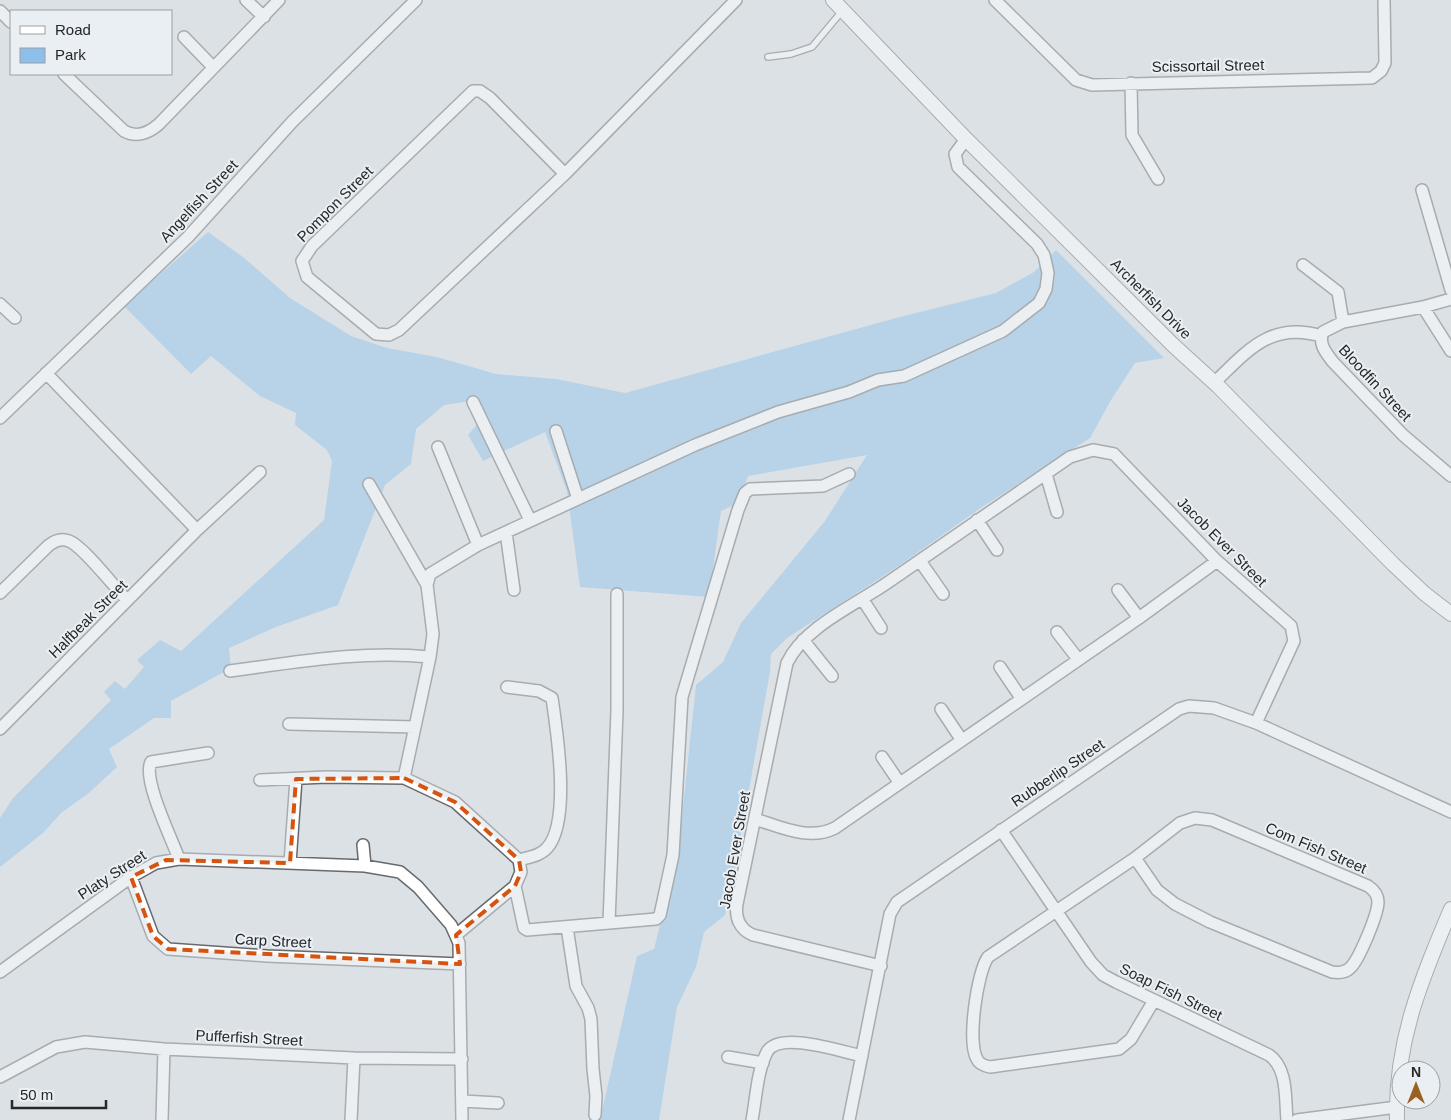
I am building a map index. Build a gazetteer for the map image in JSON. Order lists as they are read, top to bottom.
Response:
{
  "streets": {
    "street": [
      "Scissortail Street",
      "Angelfish Street",
      "Pompon Street",
      "Archerfish Drive",
      "Bloodfin Street",
      "Jacob Ever Street",
      "Halfbeak Street",
      "Rubberlip Street",
      "Com Fish Street",
      "Platy Street",
      "Carp Street",
      "Soap Fish Street",
      "Pufferfish Street"
    ]
  },
  "crossings": [
    ["Jacob Ever Street", "Rubberlip Street"],
    ["Rubberlip Street", "Soap Fish Street"],
    ["Com Fish Street", "Soap Fish Street"],
    ["Platy Street", "Carp Street"],
    ["Platy Street", "Pufferfish Street"]
  ],
  "legend": ["Road", "Park"],
  "scale_bar": "50 m",
  "north": "top"
}
